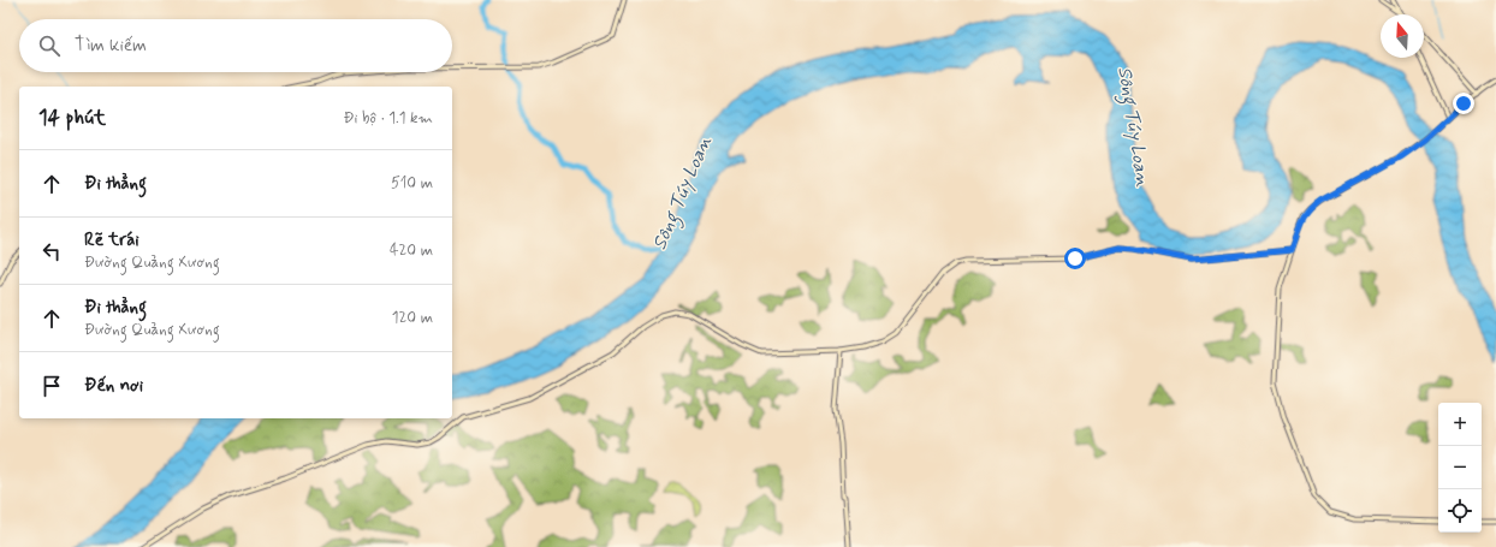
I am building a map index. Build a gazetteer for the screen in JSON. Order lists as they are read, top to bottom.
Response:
{
  "water": ["Sông Túy Loan"],
  "north": "top",
  "page": {
    "search": "Tìm kiếm",
    "heading": ["14 phút", "Đi bộ · 1.1 km"],
    "list": [
      ["Đi thẳng", "510 m"],
      ["Rẽ trái", "Đường Quảng Xương", "420 m"],
      ["Đi thẳng", "Đường Quảng Xương", "120 m"],
      "Đến nơi"
    ],
    "map_buttons": ["+", "−"]
  }
}
